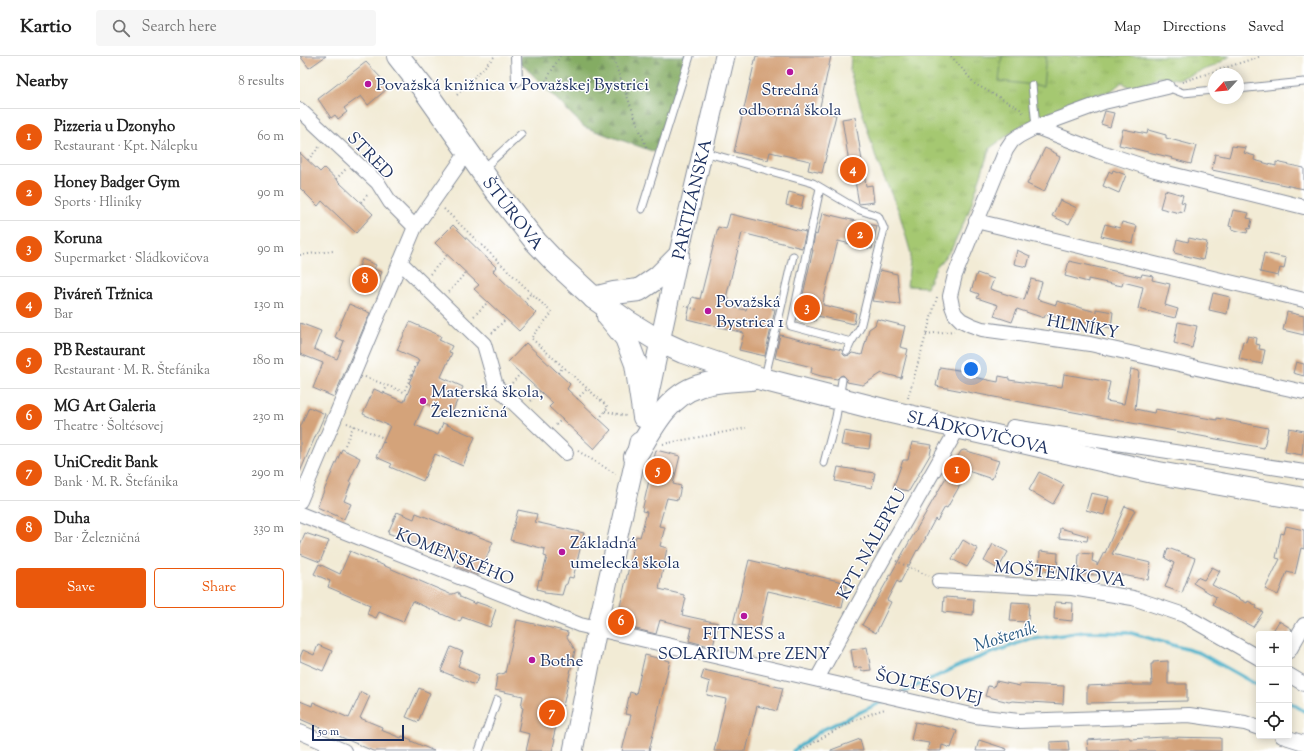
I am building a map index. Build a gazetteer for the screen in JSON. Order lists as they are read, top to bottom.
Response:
{
  "streets": {
    "main road": ["PARTIZÁNSKA", "ŠTÚROVA", "SLÁDKOVIČOVA"],
    "street": [
      "STRED",
      "HLINÍKY",
      "KPT. NÁLEPKU",
      "KOMENSKÉHO",
      "MOŠTENÍKOVA",
      "ŠOLTÉSOVEJ"
    ]
  },
  "crossings": [
    ["PARTIZÁNSKA", "ŠTÚROVA"],
    ["PARTIZÁNSKA", "SLÁDKOVIČOVA"],
    ["PARTIZÁNSKA", "KOMENSKÉHO"],
    ["PARTIZÁNSKA", "ŠOLTÉSOVEJ"],
    ["ŠTÚROVA", "SLÁDKOVIČOVA"],
    ["SLÁDKOVIČOVA", "KPT. NÁLEPKU"],
    ["KPT. NÁLEPKU", "ŠOLTÉSOVEJ"],
    ["KOMENSKÉHO", "ŠOLTÉSOVEJ"]
  ],
  "water": ["Mošteník"],
  "places": [
    "Stredná odborná škola",
    "Považská knižnica v Považskej Bystrici",
    "Považská Bystrica 1",
    "Materská škola, Železničná",
    "Základná umelecká škola",
    "FITNESS a SOLARIUM pre ZENY",
    "Bothe"
  ],
  "scale_bar": "50 m",
  "north": "bottom left",
  "page": {
    "header": "Kartio",
    "search": "Search here",
    "nav": ["Map", "Directions", "Saved"],
    "heading": ["Nearby", "8 results"],
    "list": [
      {
        "mark": "1",
        "name": "Pizzeria u Dzonyho",
        "note": "Restaurant · Kpt. Nálepku",
        "value": "60 m"
      },
      {
        "mark": "2",
        "name": "Honey Badger Gym",
        "note": "Sports · Hliníky",
        "value": "90 m"
      },
      {
        "mark": "3",
        "name": "Koruna",
        "note": "Supermarket · Sládkovičova",
        "value": "90 m"
      },
      {
        "mark": "4",
        "name": "Piváreň Tržnica",
        "note": "Bar",
        "value": "130 m"
      },
      {
        "mark": "5",
        "name": "PB Restaurant",
        "note": "Restaurant · M. R. Štefánika",
        "value": "180 m"
      },
      {
        "mark": "6",
        "name": "MG Art Galeria",
        "note": "Theatre · Šoltésovej",
        "value": "230 m"
      },
      {
        "mark": "7",
        "name": "UniCredit Bank",
        "note": "Bank · M. R. Štefánika",
        "value": "290 m"
      },
      {
        "mark": "8",
        "name": "Duha",
        "note": "Bar · Železničná",
        "value": "330 m"
      }
    ],
    "pins": [
      "4",
      "2",
      "8",
      "3",
      "1",
      "5",
      "6",
      "7"
    ],
    "buttons": ["Save", "Share"],
    "map_buttons": ["+", "−"],
    "scale": "50 m"
  }
}
